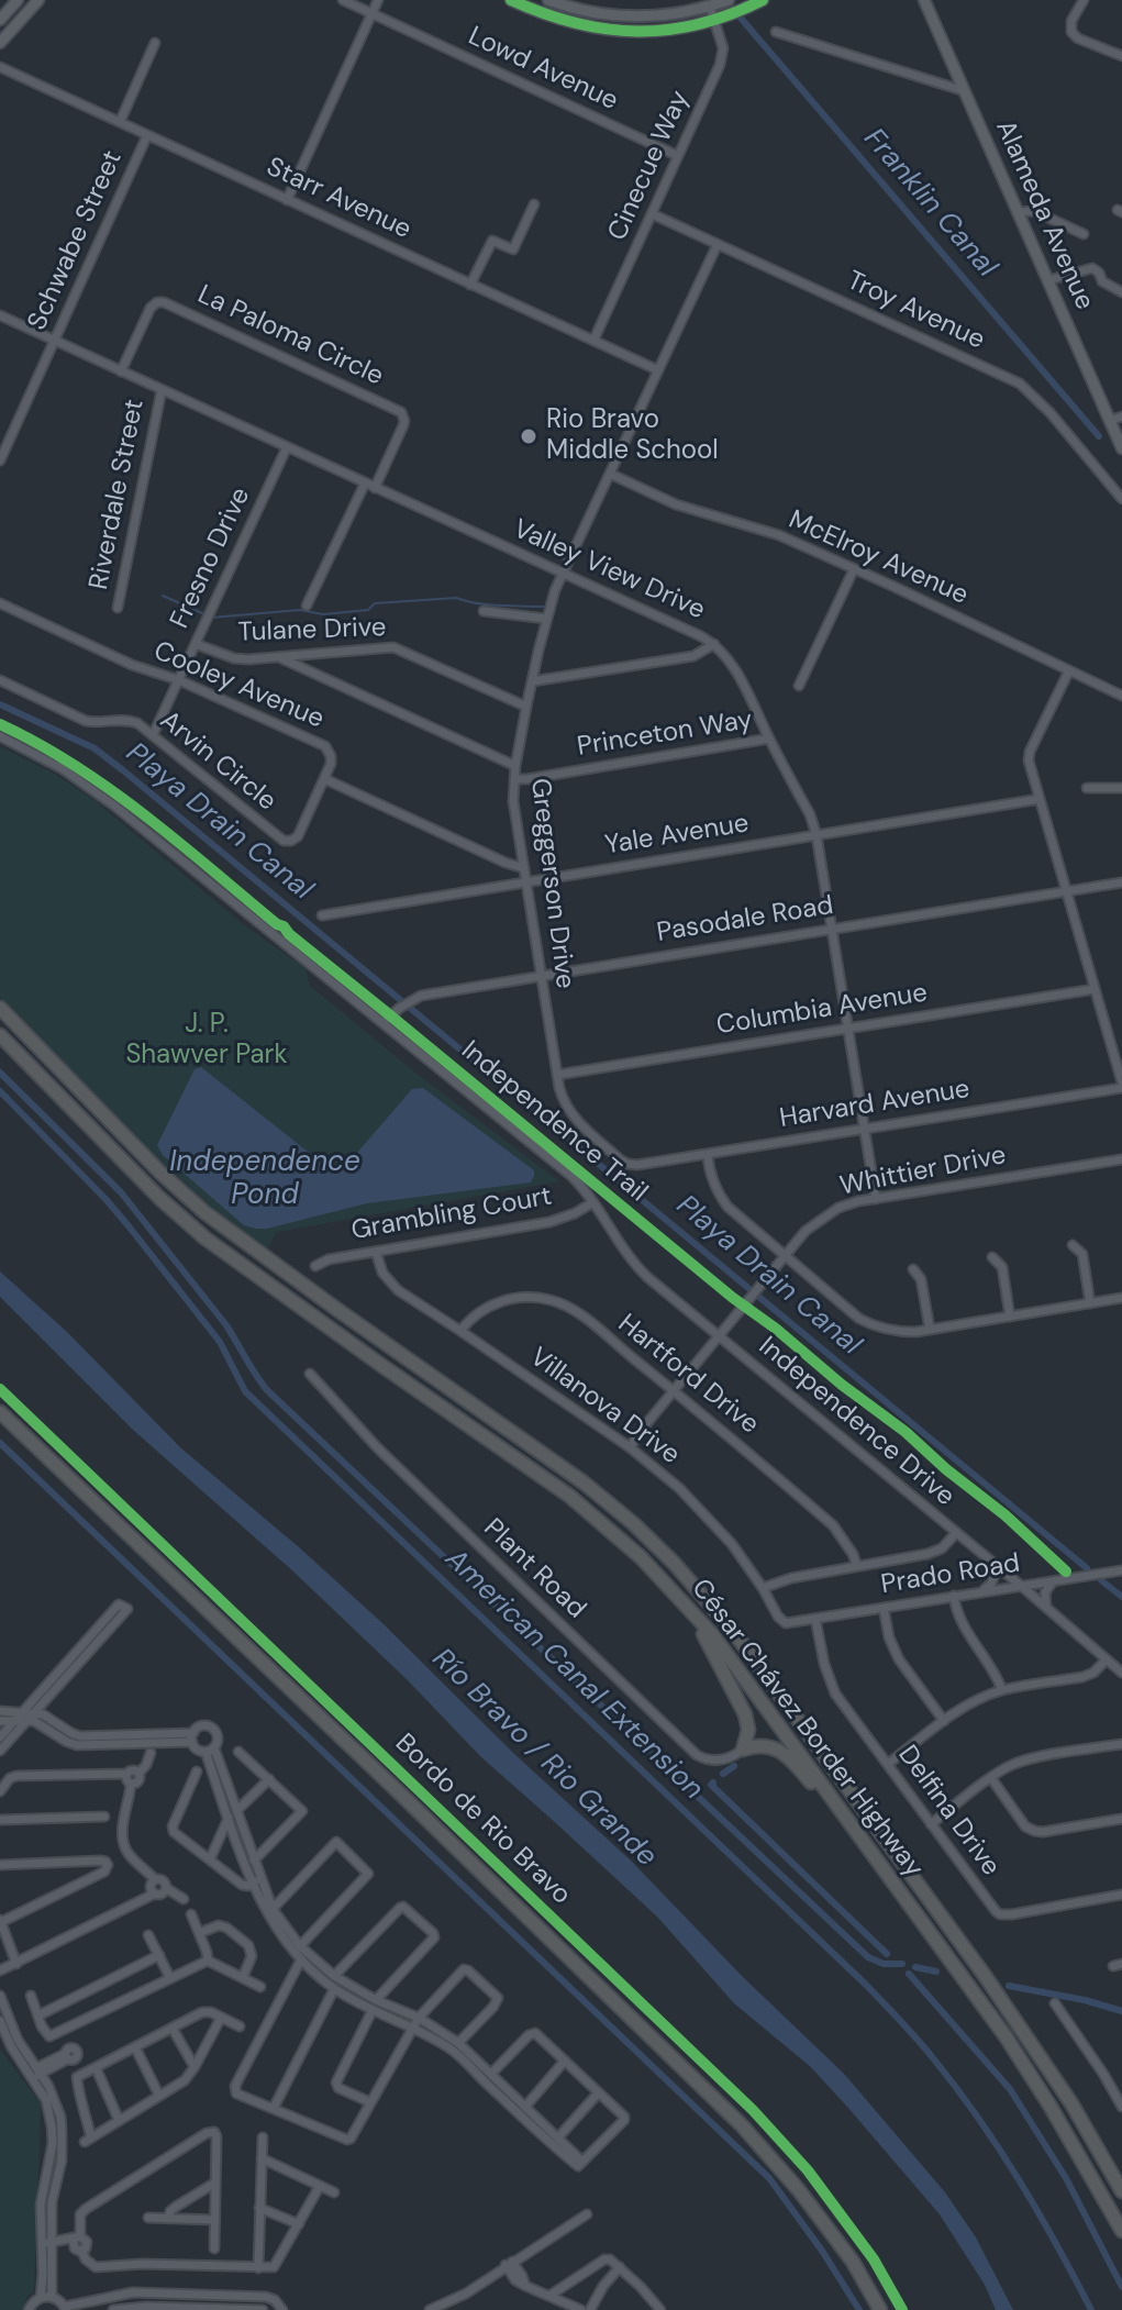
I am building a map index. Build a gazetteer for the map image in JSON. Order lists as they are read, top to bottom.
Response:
{
  "streets": {
    "highway": ["César Chávez Border Highway"],
    "main road": ["Alameda Avenue"],
    "street": [
      "Lowd Avenue",
      "Cinecue Way",
      "Starr Avenue",
      "Schwabe Street",
      "Troy Avenue",
      "La Paloma Circle",
      "Riverdale Street",
      "Fresno Drive",
      "McElroy Avenue",
      "Valley View Drive",
      "Tulane Drive",
      "Cooley Avenue",
      "Princeton Way",
      "Arvin Circle",
      "Yale Avenue",
      "Greggerson Drive",
      "Pasodale Road",
      "Columbia Avenue",
      "Harvard Avenue",
      "Whittier Drive",
      "Grambling Court",
      "Hartford Drive",
      "Villanova Drive",
      "Independence Drive",
      "Plant Road",
      "Prado Road",
      "Delfina Drive"
    ],
    "cycle path": ["Independence Trail", "Bordo de Rio Bravo"]
  },
  "crossings": [
    ["Lowd Avenue", "Cinecue Way"],
    ["Cinecue Way", "Starr Avenue"],
    ["Cinecue Way", "Troy Avenue"],
    ["Starr Avenue", "Schwabe Street"],
    ["Starr Avenue", "Greggerson Drive"],
    ["Schwabe Street", "Valley View Drive"],
    ["Troy Avenue", "Greggerson Drive"],
    ["La Paloma Circle", "Valley View Drive"],
    ["Riverdale Street", "Valley View Drive"],
    ["Fresno Drive", "Valley View Drive"],
    ["Fresno Drive", "Tulane Drive"],
    ["Fresno Drive", "Cooley Avenue"],
    ["Fresno Drive", "Arvin Circle"],
    ["McElroy Avenue", "Greggerson Drive"],
    ["Valley View Drive", "Princeton Way"],
    ["Valley View Drive", "Yale Avenue"],
    ["Valley View Drive", "Greggerson Drive"],
    ["Valley View Drive", "Pasodale Road"],
    ["Valley View Drive", "Columbia Avenue"],
    ["Valley View Drive", "Harvard Avenue"],
    ["Valley View Drive", "Whittier Drive"],
    ["Tulane Drive", "Greggerson Drive"],
    ["Cooley Avenue", "Arvin Circle"],
    ["Princeton Way", "Greggerson Drive"],
    ["Yale Avenue", "Greggerson Drive"],
    ["Greggerson Drive", "Pasodale Road"],
    ["Greggerson Drive", "Columbia Avenue"],
    ["Greggerson Drive", "Harvard Avenue"],
    ["Pasodale Road", "Independence Drive"],
    ["Whittier Drive", "Hartford Drive"],
    ["Whittier Drive", "Villanova Drive"],
    ["Whittier Drive", "Independence Drive"],
    ["Grambling Court", "Villanova Drive"],
    ["Grambling Court", "Independence Drive"],
    ["Hartford Drive", "Villanova Drive"],
    ["Villanova Drive", "Prado Road"],
    ["Independence Drive", "Prado Road"],
    ["Prado Road", "Delfina Drive"]
  ],
  "water": [
    "Franklin Canal",
    "Playa Drain Canal",
    "Independence Pond",
    "American Canal Extension",
    "Río Bravo / Rio Grande"
  ],
  "parks": ["J. P. Shawver Park"],
  "places": ["Rio Bravo Middle School"]
}
